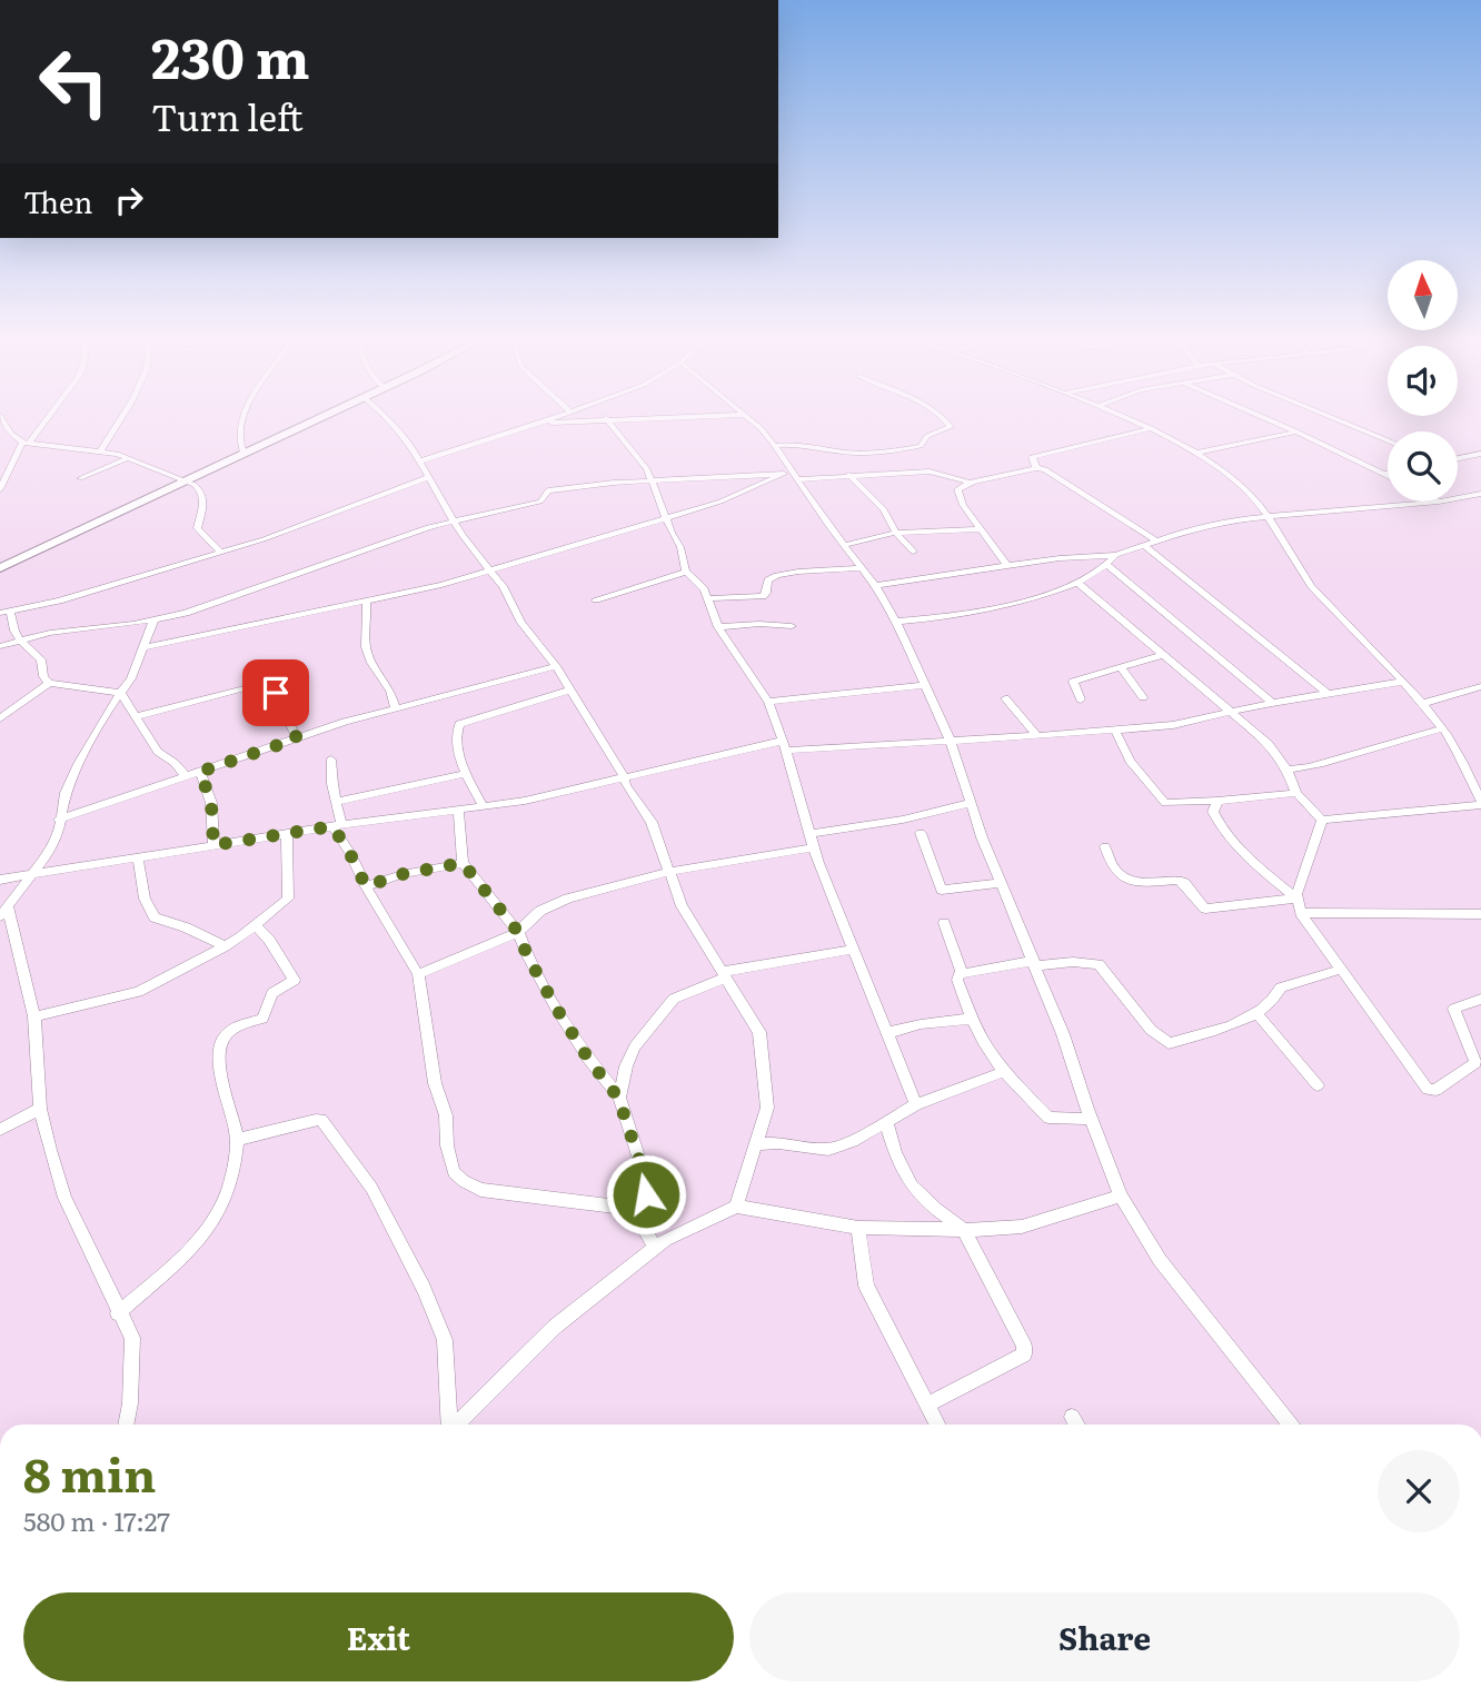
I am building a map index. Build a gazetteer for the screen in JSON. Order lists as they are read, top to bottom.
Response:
{
  "north": "top",
  "page": {
    "turn": ["230 m", "Turn left"],
    "then": "Then",
    "heading": ["8 min", "580 m · 17:27"],
    "buttons": ["Exit", "Share"]
  }
}
